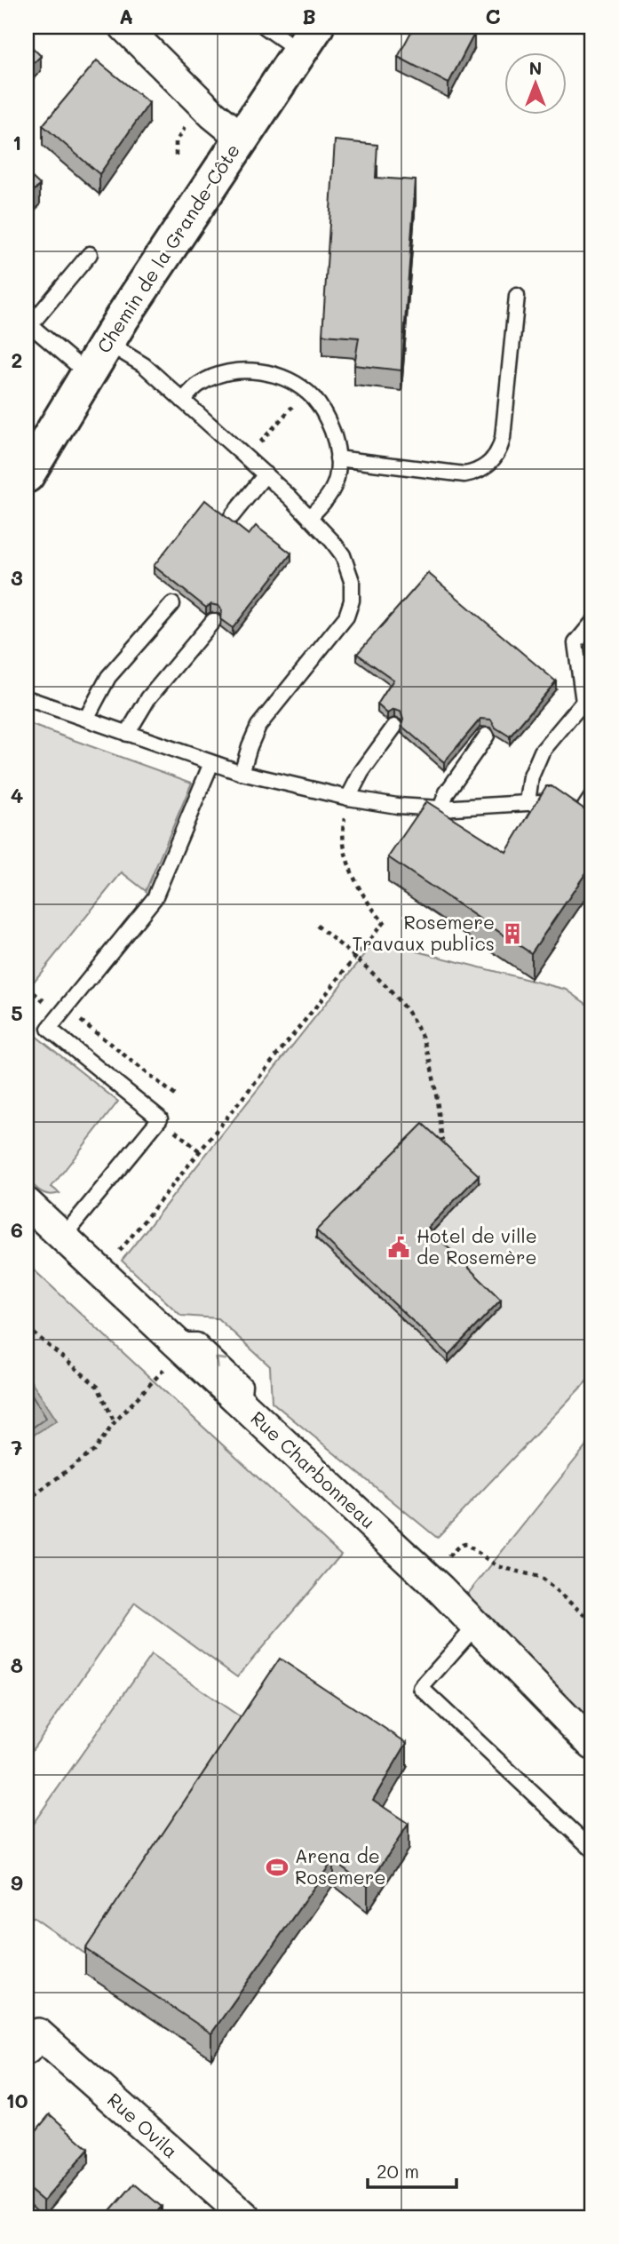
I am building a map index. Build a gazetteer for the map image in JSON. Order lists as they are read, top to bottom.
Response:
{
  "streets": {
    "main road": ["Chemin de la Grande-Côte"],
    "street": ["Rue Charbonneau", "Rue Ovila"]
  },
  "places": {
    "building": ["Rosemere Travaux publics"],
    "public building": ["Hotel de ville de Rosemère"],
    "sports": ["Arena de Rosemere"]
  },
  "scale_bar": "20 m",
  "north": "top",
  "grid": {
    "columns": ["A", "B", "C"],
    "rows": [
      "1",
      "2",
      "3",
      "4",
      "5",
      "6",
      "7",
      "8",
      "9",
      "10"
    ]
  }
}
